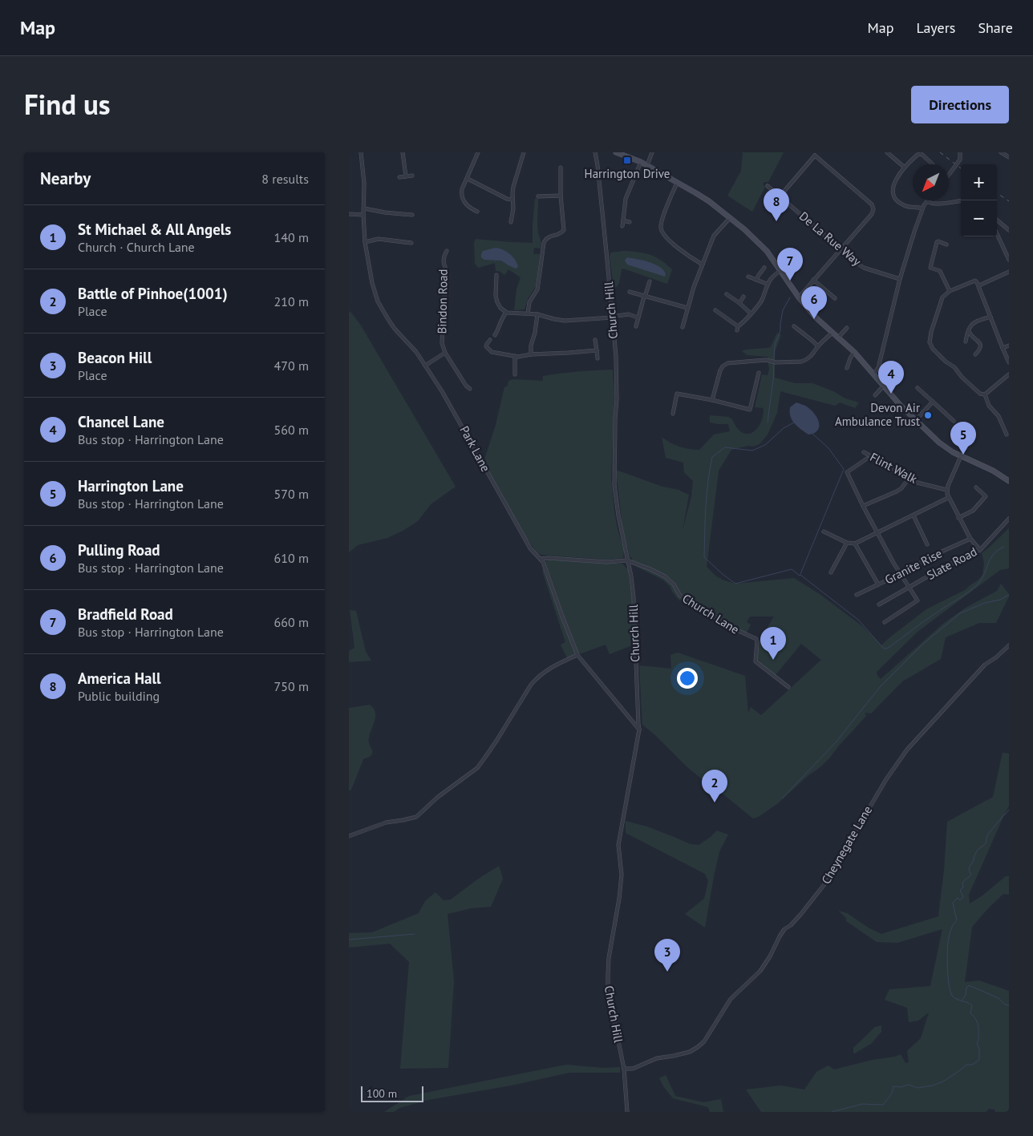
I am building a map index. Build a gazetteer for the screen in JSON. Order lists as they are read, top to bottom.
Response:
{
  "streets": {
    "street": [
      "De La Rue Way",
      "Bindon Road",
      "Church Hill",
      "Park Lane",
      "Flint Walk",
      "Slate Road",
      "Granite Rise",
      "Church Lane",
      "Cheynegate Lane"
    ]
  },
  "crossings": [
    ["Church Hill", "Park Lane"],
    ["Church Hill", "Church Lane"],
    ["Church Hill", "Cheynegate Lane"],
    ["Park Lane", "Church Lane"]
  ],
  "places": {
    "transit": ["Harrington Drive"],
    "other": ["Devon Air Ambulance Trust"]
  },
  "scale_bar": "100 m",
  "north": "bottom left",
  "page": {
    "header": "Map",
    "nav": ["Map", "Layers", "Share"],
    "title": "Find us",
    "buttons": "Directions",
    "heading": ["Nearby", "8 results"],
    "map_buttons": ["+", "−"],
    "pins": [
      "8",
      "7",
      "6",
      "4",
      "5",
      "1",
      "2",
      "3"
    ],
    "list": [
      {
        "mark": "1",
        "name": "St Michael & All Angels",
        "note": "Church · Church Lane",
        "value": "140 m"
      },
      {
        "mark": "2",
        "name": "Battle of Pinhoe(1001)",
        "note": "Place",
        "value": "210 m"
      },
      {
        "mark": "3",
        "name": "Beacon Hill",
        "note": "Place",
        "value": "470 m"
      },
      {
        "mark": "4",
        "name": "Chancel Lane",
        "note": "Bus stop · Harrington Lane",
        "value": "560 m"
      },
      {
        "mark": "5",
        "name": "Harrington Lane",
        "note": "Bus stop · Harrington Lane",
        "value": "570 m"
      },
      {
        "mark": "6",
        "name": "Pulling Road",
        "note": "Bus stop · Harrington Lane",
        "value": "610 m"
      },
      {
        "mark": "7",
        "name": "Bradfield Road",
        "note": "Bus stop · Harrington Lane",
        "value": "660 m"
      },
      {
        "mark": "8",
        "name": "America Hall",
        "note": "Public building",
        "value": "750 m"
      }
    ],
    "scale": "100 m"
  }
}
